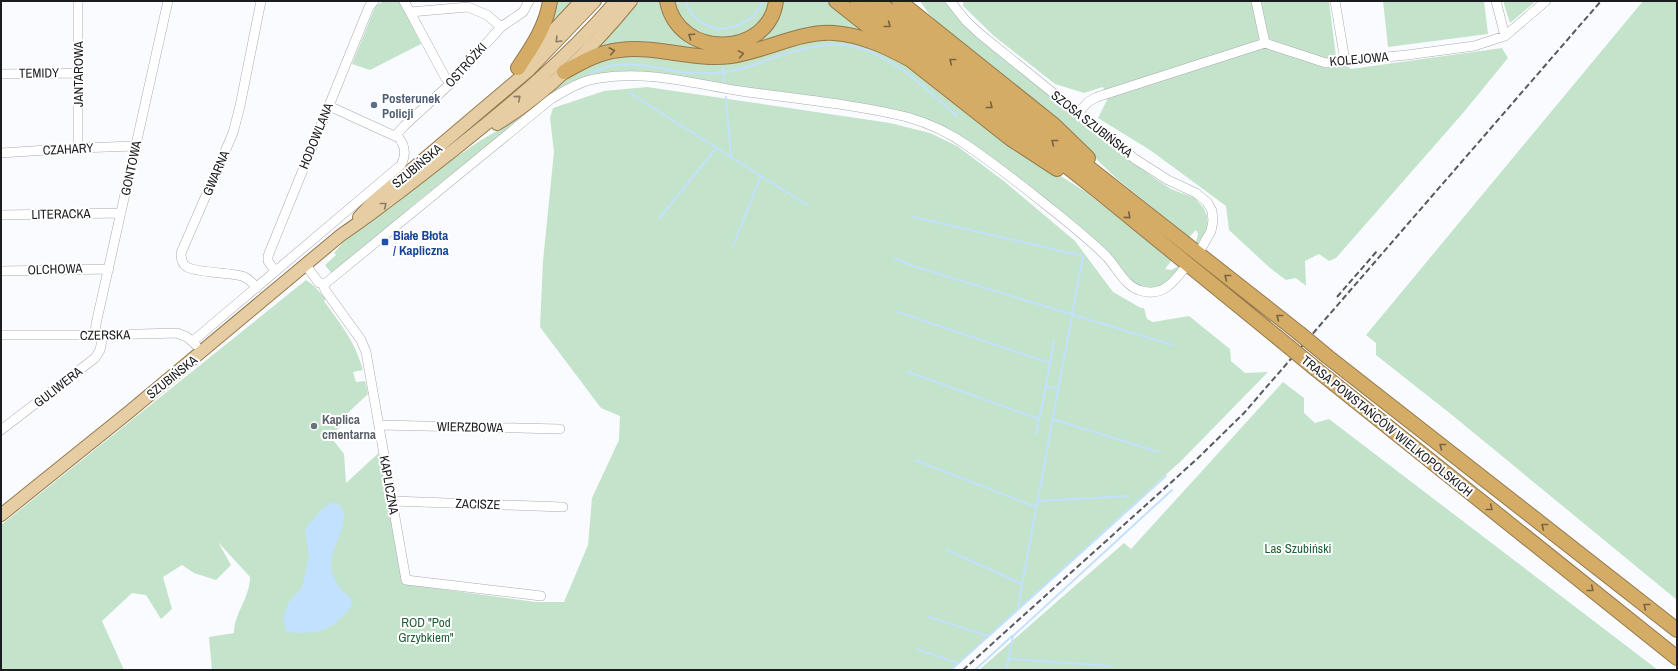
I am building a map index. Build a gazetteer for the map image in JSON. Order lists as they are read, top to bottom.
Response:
{
  "streets": {
    "highway": ["TRASA POWSTAŃCÓW WIELKOPOLSKICH"],
    "main road": ["SZUBIŃSKA"],
    "street": [
      "KOLEJOWA",
      "OSTRÓŻKI",
      "TEMIDY",
      "JANTAROWA",
      "SZOSA SZUBIŃSKA",
      "HODOWLANA",
      "CZAHARY",
      "GONTOWA",
      "GWARNA",
      "LITERACKA",
      "OLCHOWA",
      "CZERSKA",
      "GULIWERA",
      "WIERZBOWA",
      "KAPLICZNA",
      "ZACISZE"
    ]
  },
  "crossings": [
    ["OSTRÓŻKI", "SZUBIŃSKA"],
    ["TEMIDY", "JANTAROWA"],
    ["JANTAROWA", "CZAHARY"],
    ["HODOWLANA", "SZUBIŃSKA"],
    ["CZAHARY", "GONTOWA"],
    ["SZUBIŃSKA", "GWARNA"],
    ["SZUBIŃSKA", "CZERSKA"],
    ["SZUBIŃSKA", "KAPLICZNA"],
    ["GONTOWA", "LITERACKA"],
    ["GONTOWA", "OLCHOWA"],
    ["GONTOWA", "CZERSKA"],
    ["GONTOWA", "GULIWERA"],
    ["CZERSKA", "GULIWERA"],
    ["WIERZBOWA", "KAPLICZNA"],
    ["KAPLICZNA", "ZACISZE"]
  ],
  "parks": ["Las Szubiński", "ROD \"Pod Grzybkiem\""],
  "places": {
    "other": ["Posterunek Policji", "Kaplica cmentarna"],
    "transit": ["Białe Błota / Kapliczna"]
  }
}
